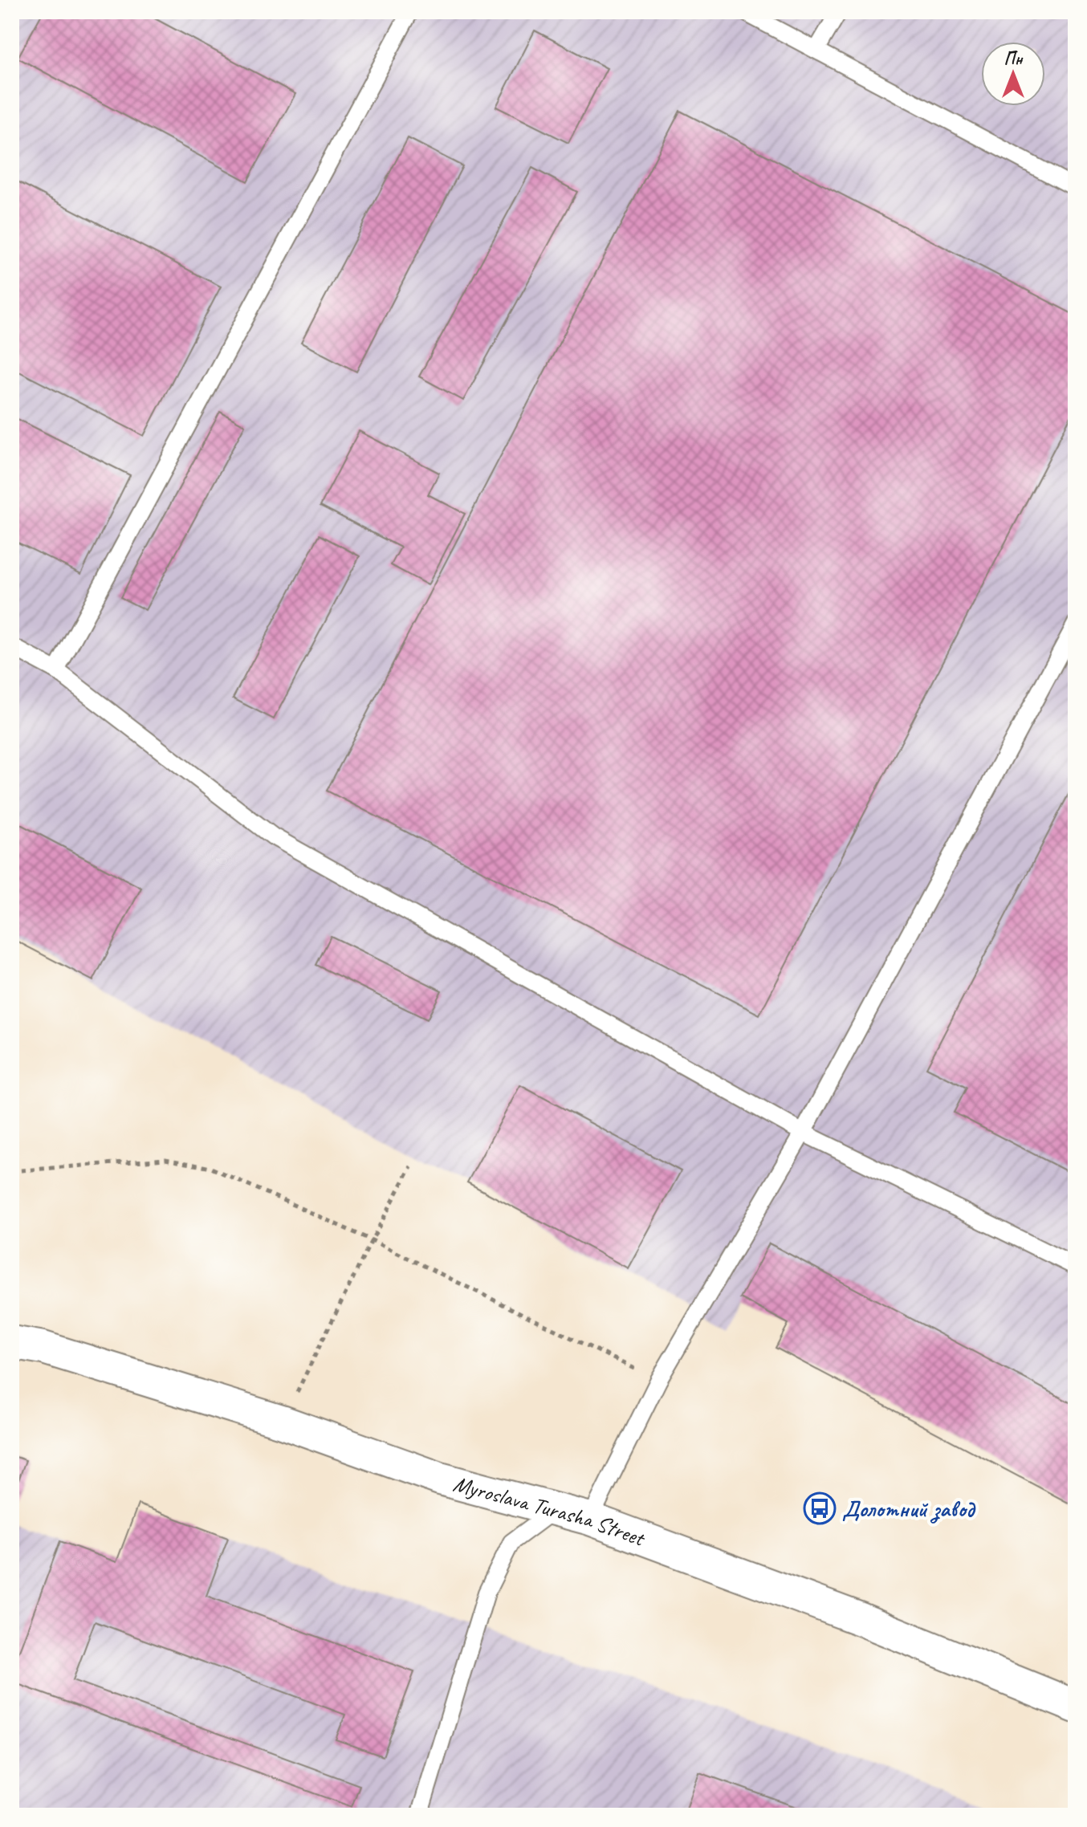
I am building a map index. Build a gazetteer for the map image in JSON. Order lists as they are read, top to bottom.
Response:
{
  "streets": {
    "street": ["Myroslava Turasha Street"]
  },
  "places": {
    "bus stop": ["Долотний завод"]
  },
  "north": "top"
}
